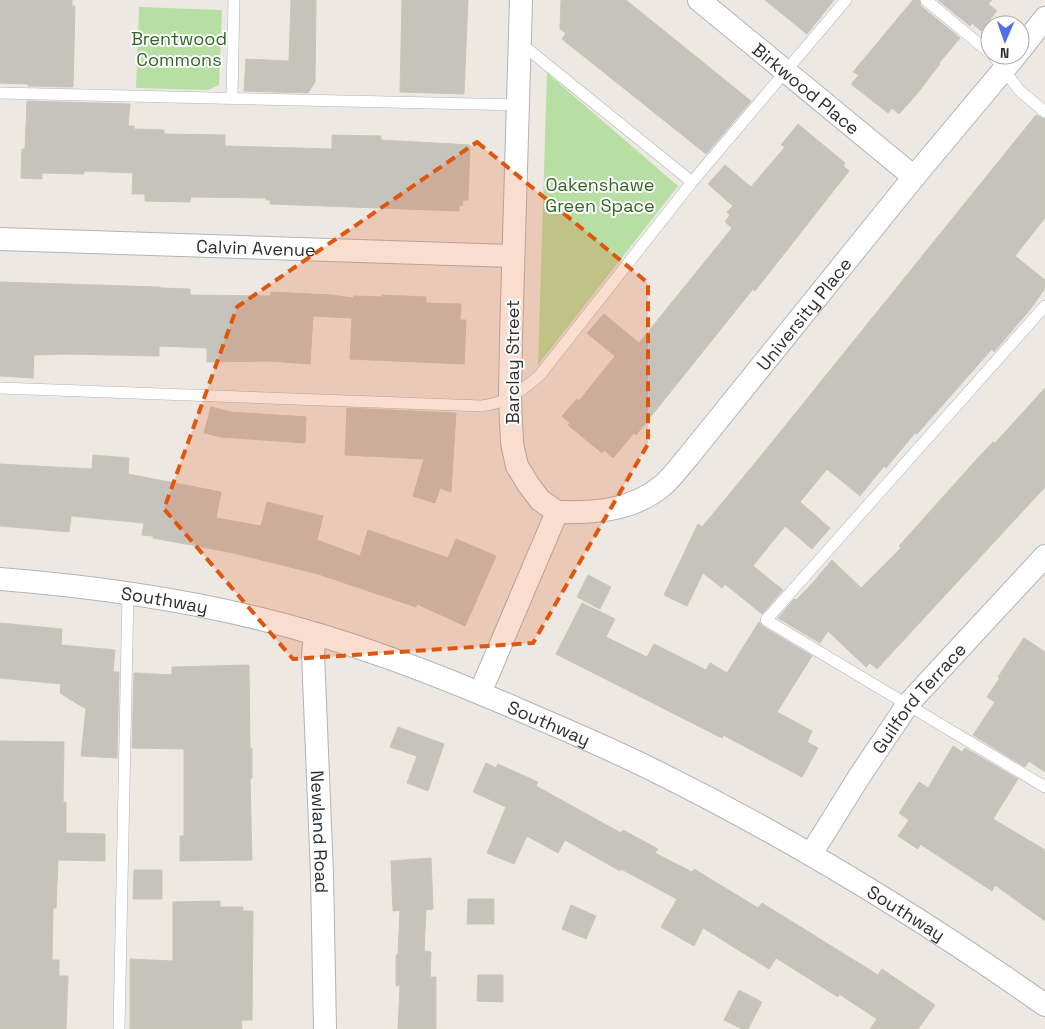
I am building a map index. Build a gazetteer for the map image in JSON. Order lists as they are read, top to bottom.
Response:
{
  "streets": {
    "street": [
      "Birkwood Place",
      "Calvin Avenue",
      "University Place",
      "Barclay Street",
      "Southway",
      "Guilford Terrace",
      "Newland Road"
    ]
  },
  "crossings": [
    ["Birkwood Place", "University Place"],
    ["Calvin Avenue", "Barclay Street"],
    ["University Place", "Barclay Street"],
    ["Southway", "Guilford Terrace"],
    ["Southway", "Newland Road"]
  ],
  "parks": ["Brentwood Commons", "Oakenshawe Green Space"],
  "north": "bottom"
}
